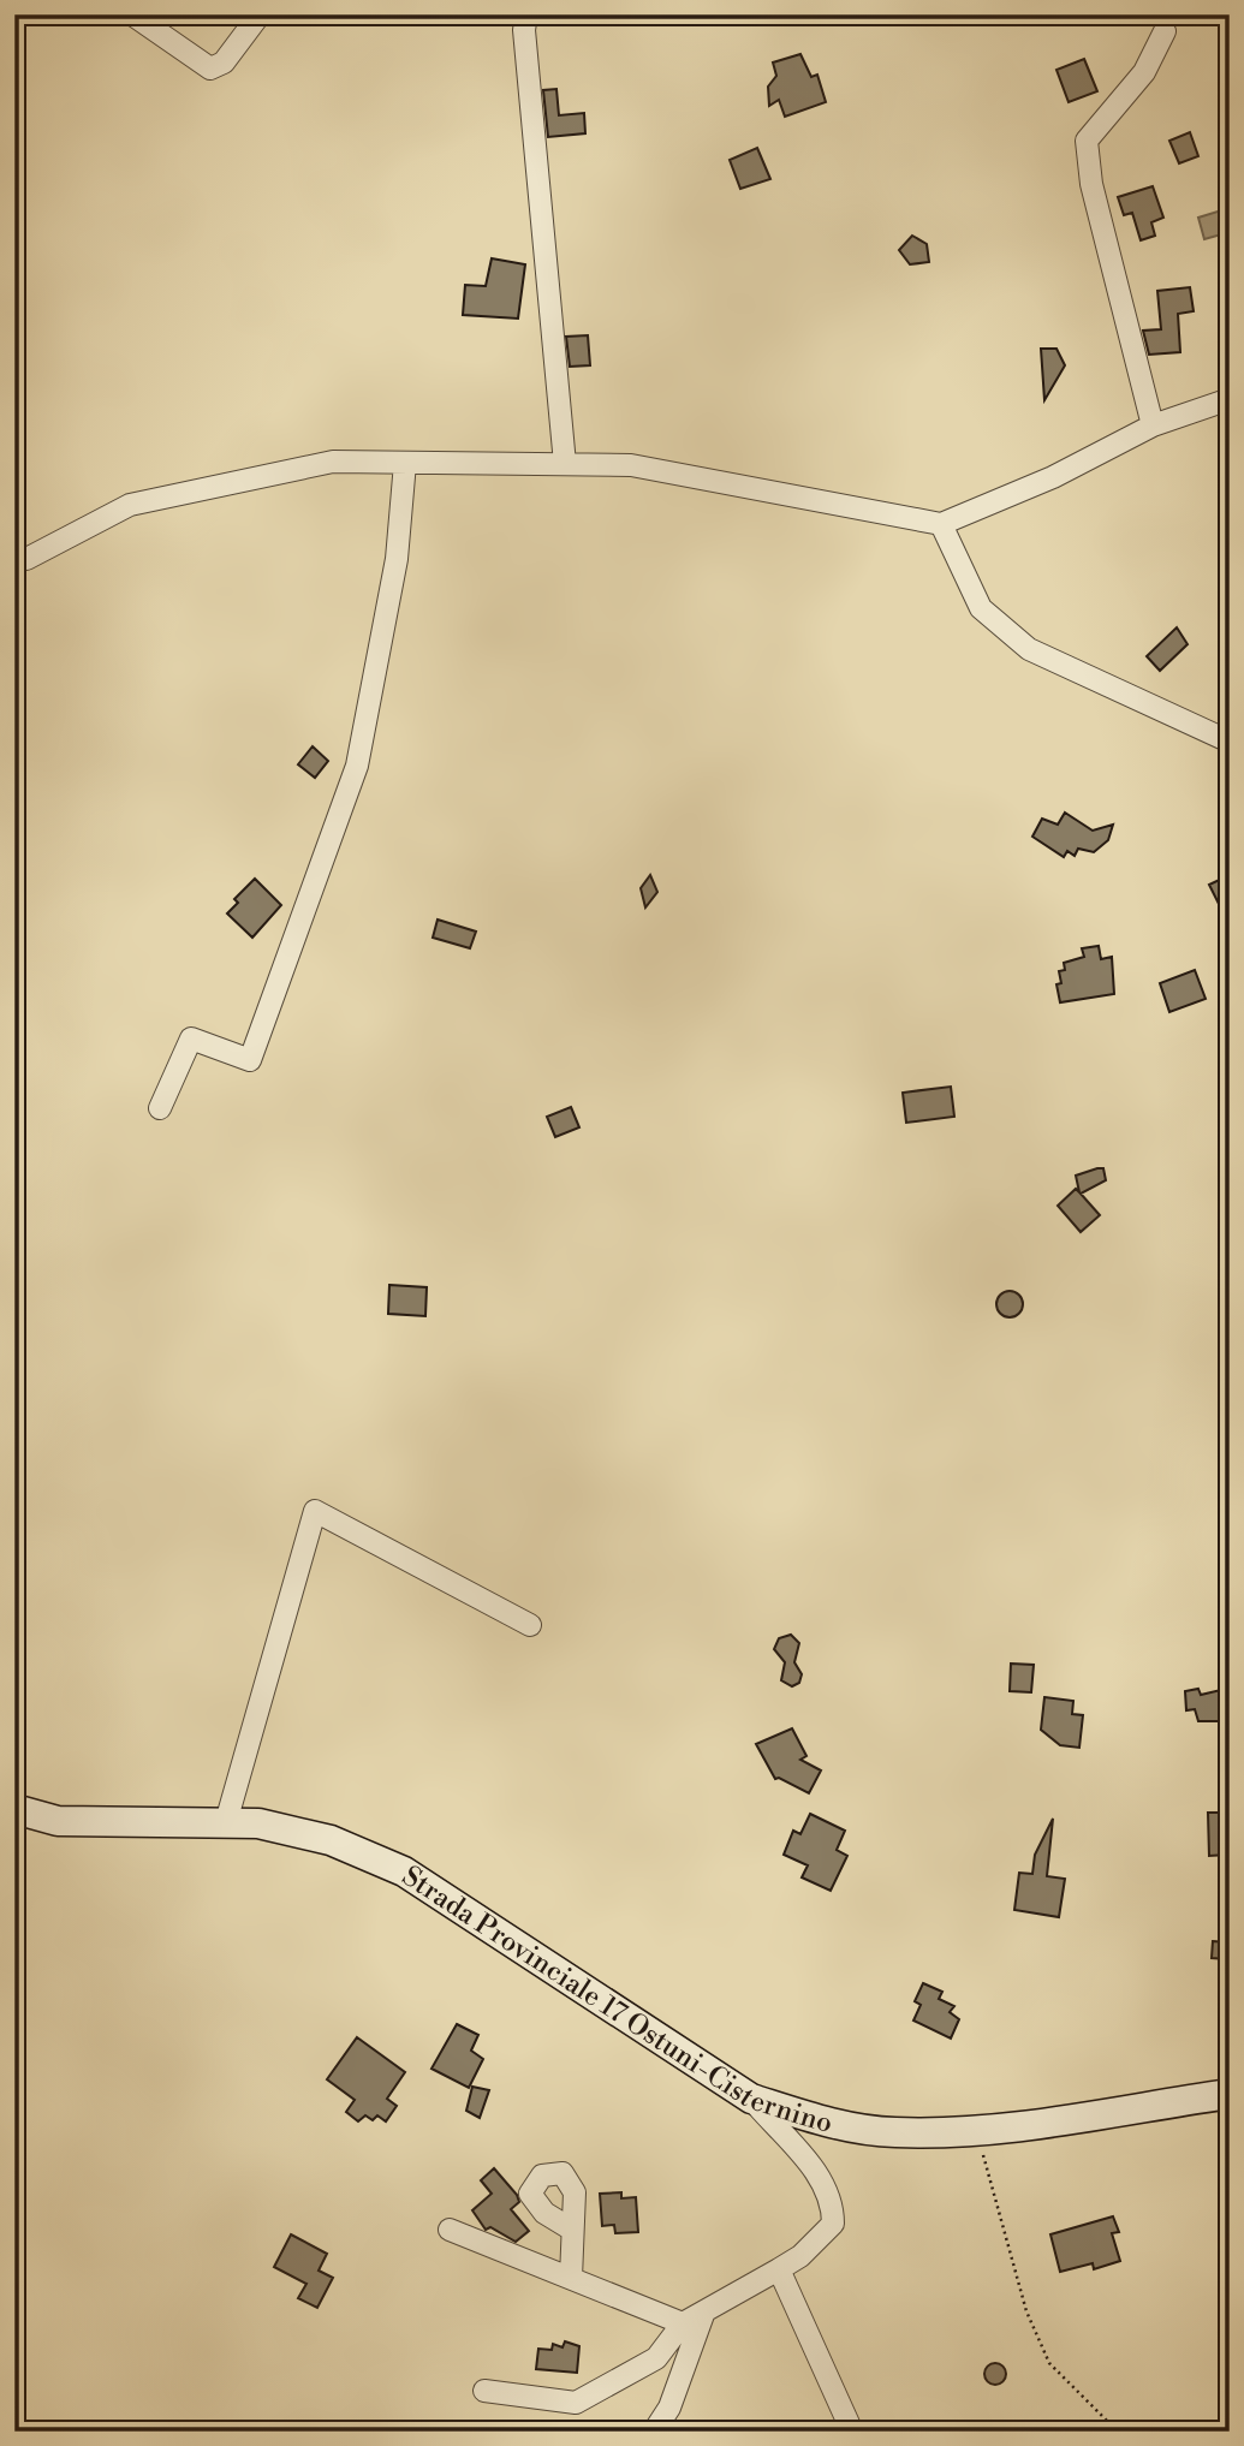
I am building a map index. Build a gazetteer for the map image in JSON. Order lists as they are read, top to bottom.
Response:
{
  "streets": {
    "main road": ["Strada Provinciale 17 Ostuni-Cisternino"]
  }
}
